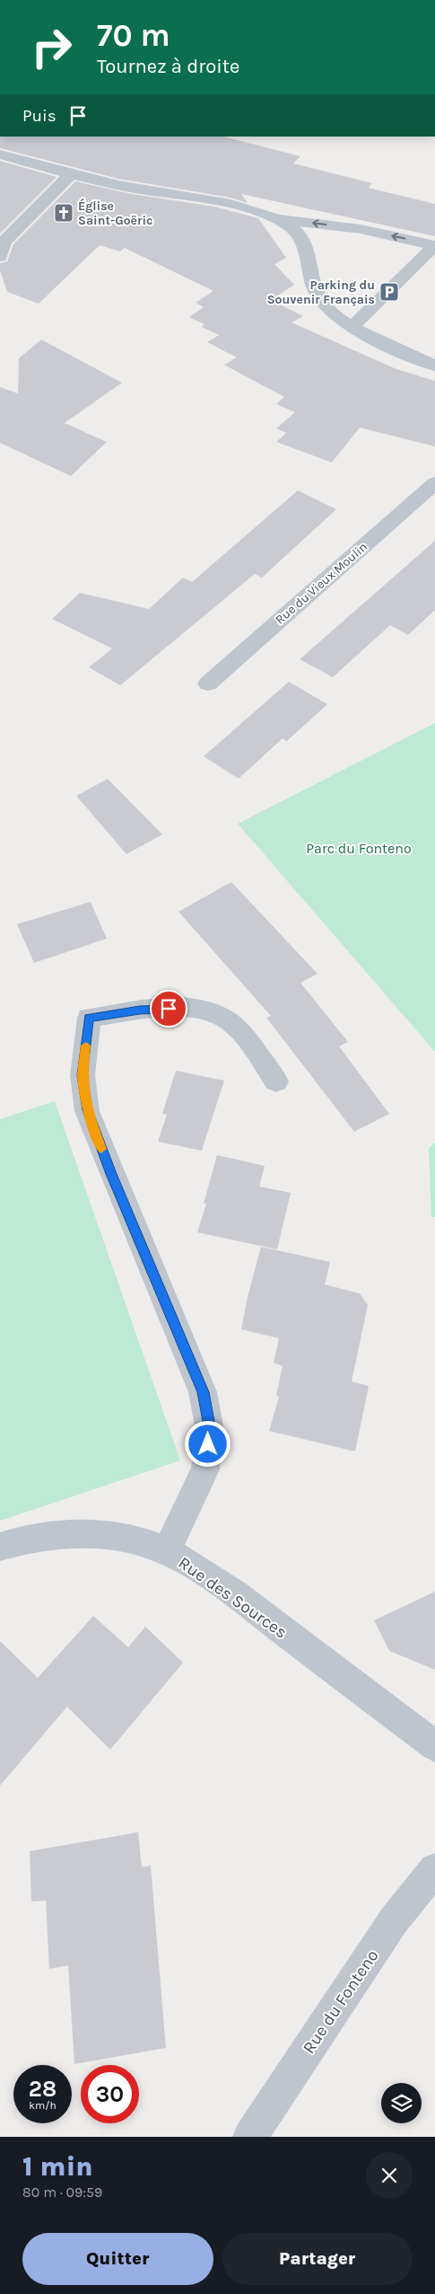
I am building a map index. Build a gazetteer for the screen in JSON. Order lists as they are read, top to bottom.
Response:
{
  "streets": {
    "street": ["Rue du Vieux Moulin", "Rue des Sources", "Rue du Fonteno"]
  },
  "parks": ["Parc du Fonteno"],
  "places": {
    "church": ["Église Saint-Goëric"],
    "parking": ["Parking du Souvenir Français"]
  },
  "page": {
    "turn": ["70 m", "Tournez à droite"],
    "then": "Puis",
    "speed": "28 km/h",
    "limit": "30",
    "heading": ["1 min", "80 m · 09:59"],
    "buttons": ["Quitter", "Partager"]
  }
}
